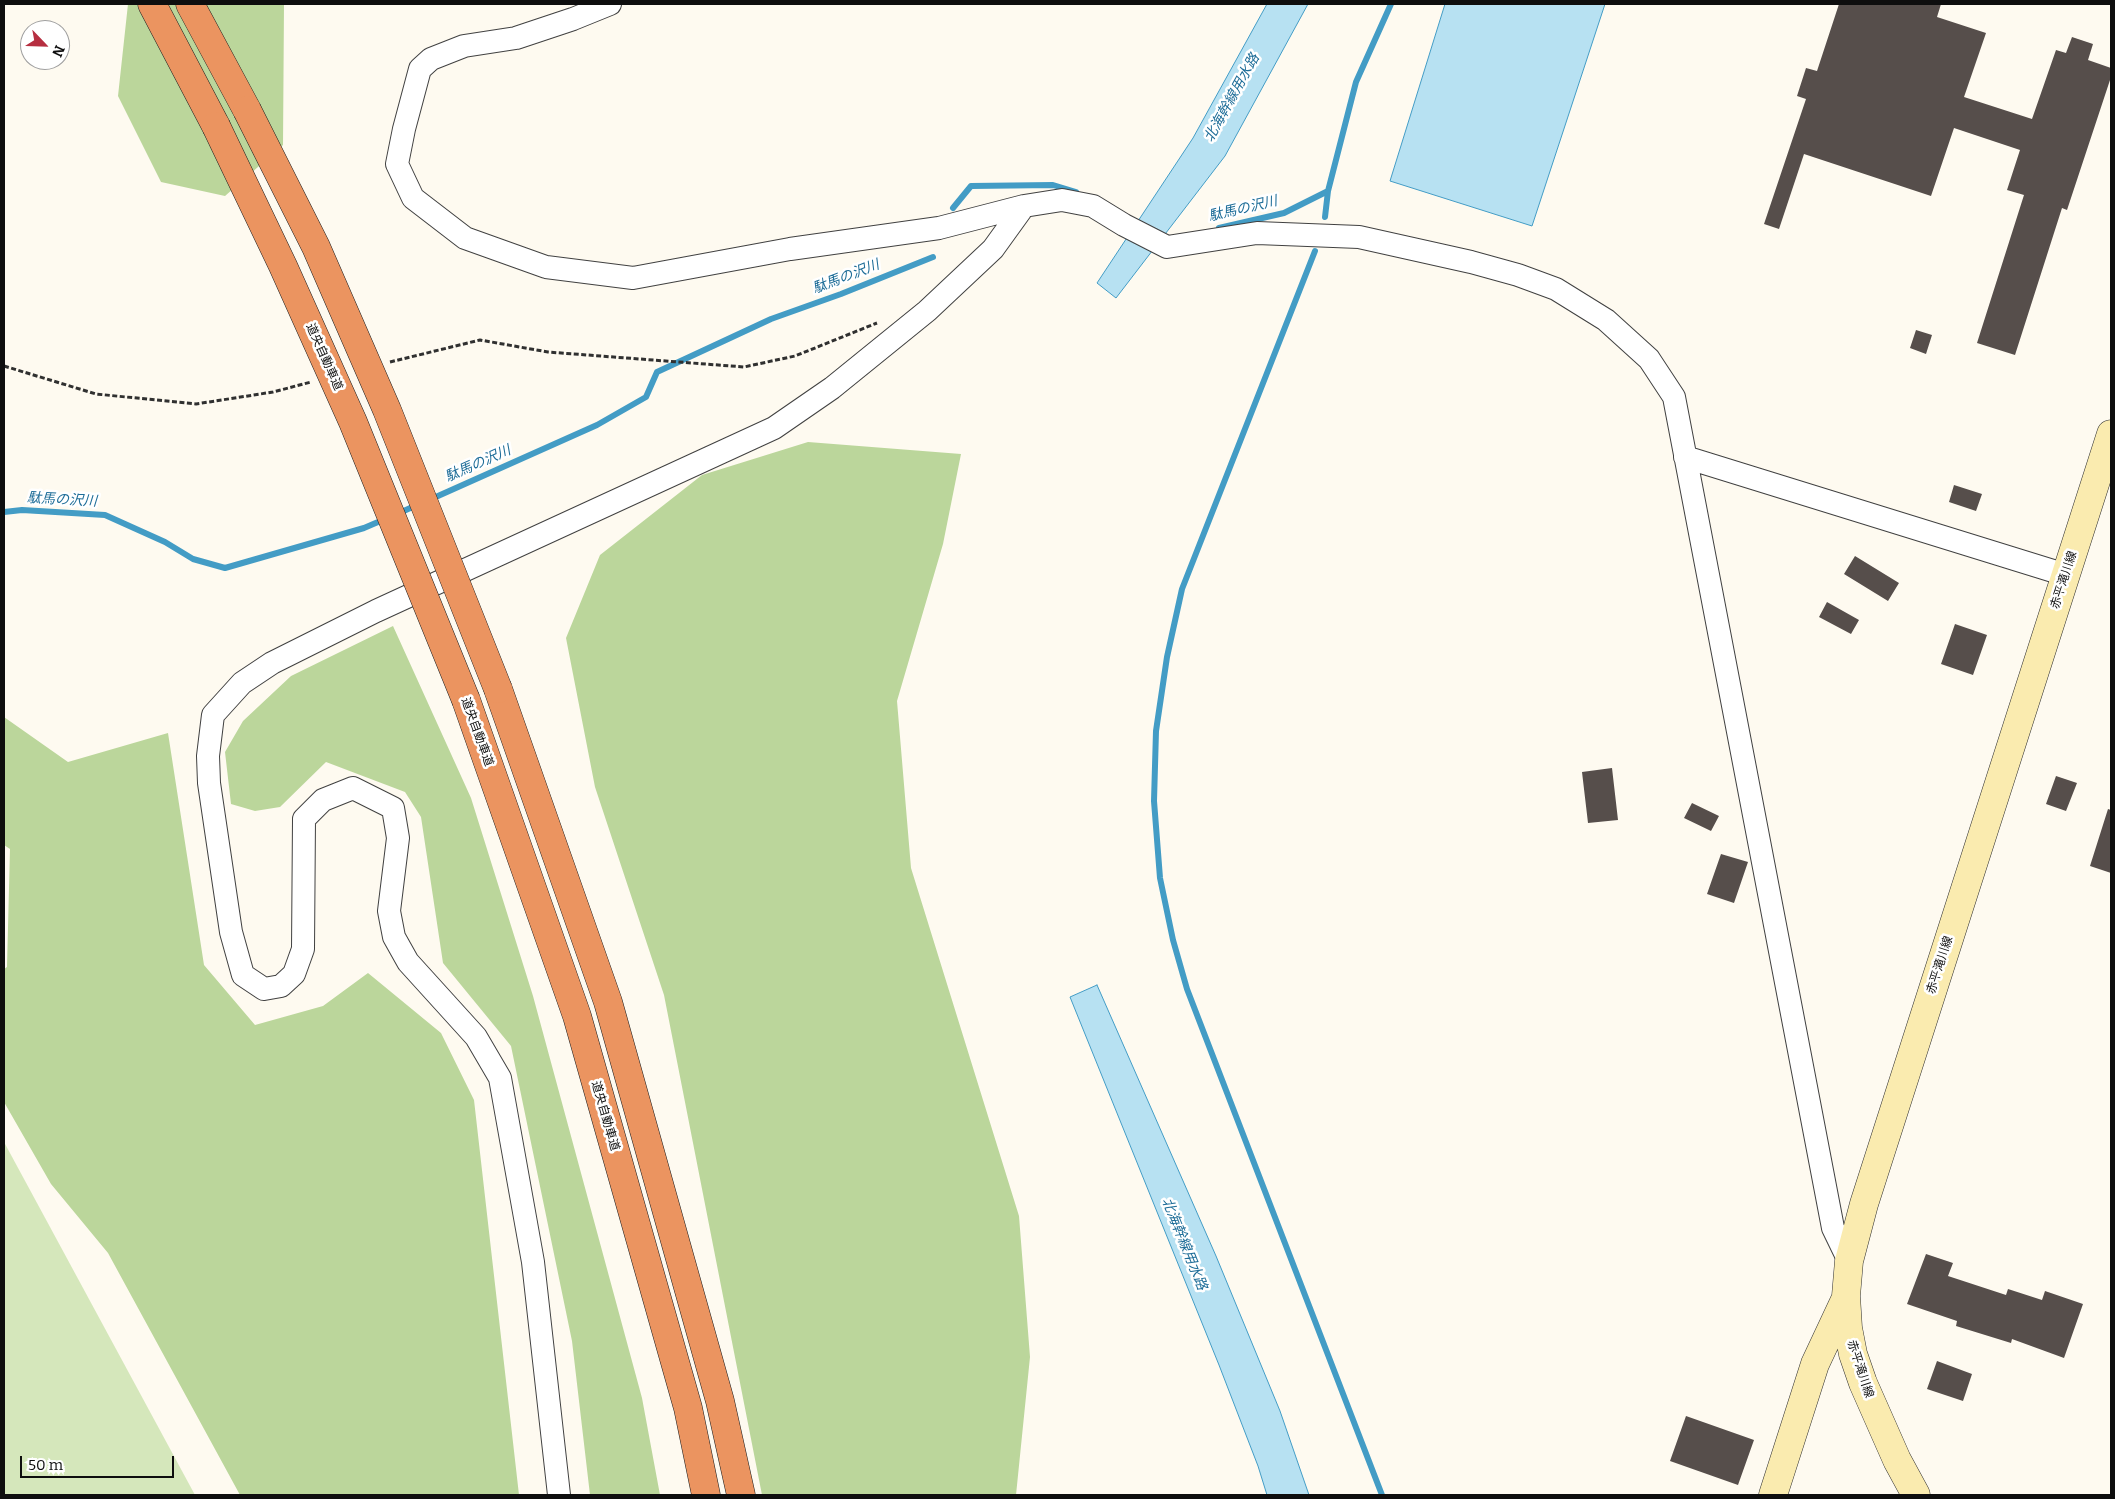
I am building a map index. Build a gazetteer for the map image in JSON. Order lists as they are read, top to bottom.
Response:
{
  "streets": {
    "highway": ["道央自動車道"],
    "main road": ["赤平滝川線"]
  },
  "water": ["北海幹線用水路", "駄馬の沢川"],
  "scale_bar": "50 m",
  "north": "bottom right"
}
